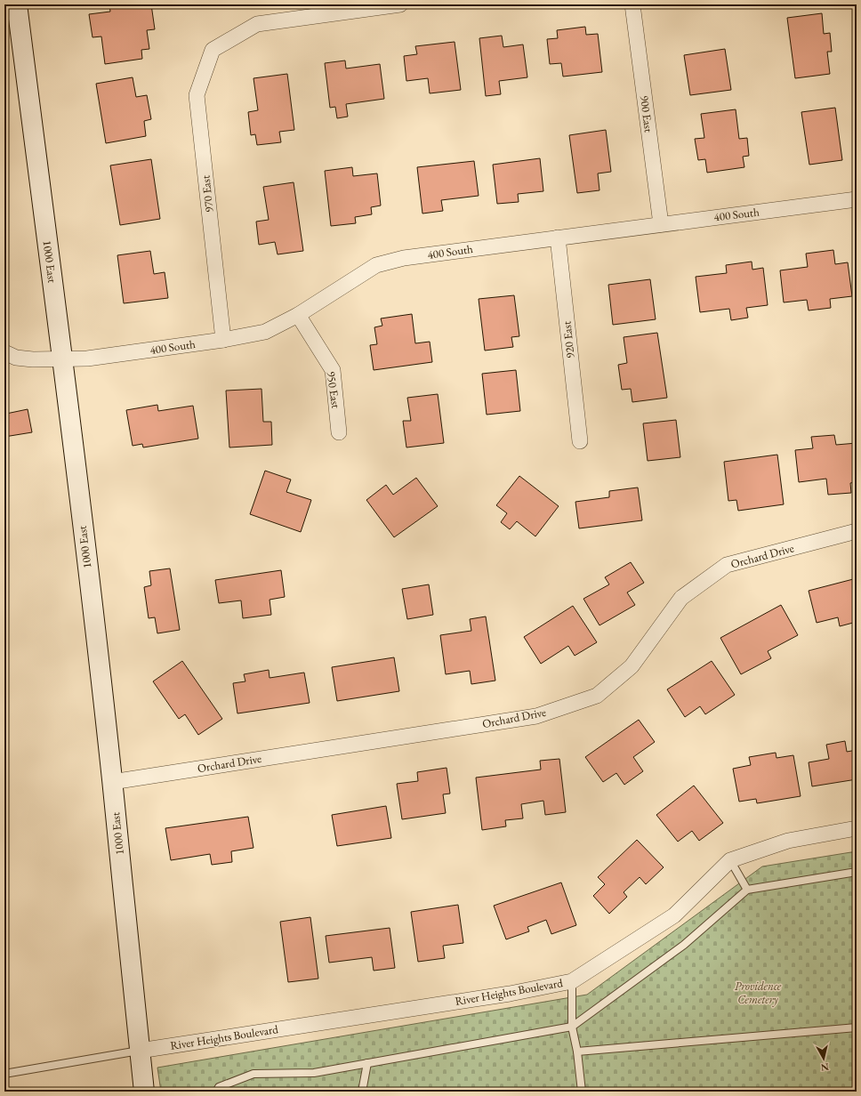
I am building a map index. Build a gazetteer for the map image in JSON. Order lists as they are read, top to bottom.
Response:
{
  "streets": {
    "street": [
      "900 East",
      "970 East",
      "400 South",
      "1000 East",
      "920 East",
      "950 East",
      "Orchard Drive",
      "River Heights Boulevard"
    ]
  },
  "crossings": [
    ["900 East", "400 South"],
    ["970 East", "400 South"],
    ["400 South", "1000 East"],
    ["400 South", "920 East"],
    ["400 South", "950 East"],
    ["1000 East", "Orchard Drive"],
    ["1000 East", "River Heights Boulevard"]
  ],
  "parks": ["Providence Cemetery"],
  "north": "bottom"
}
